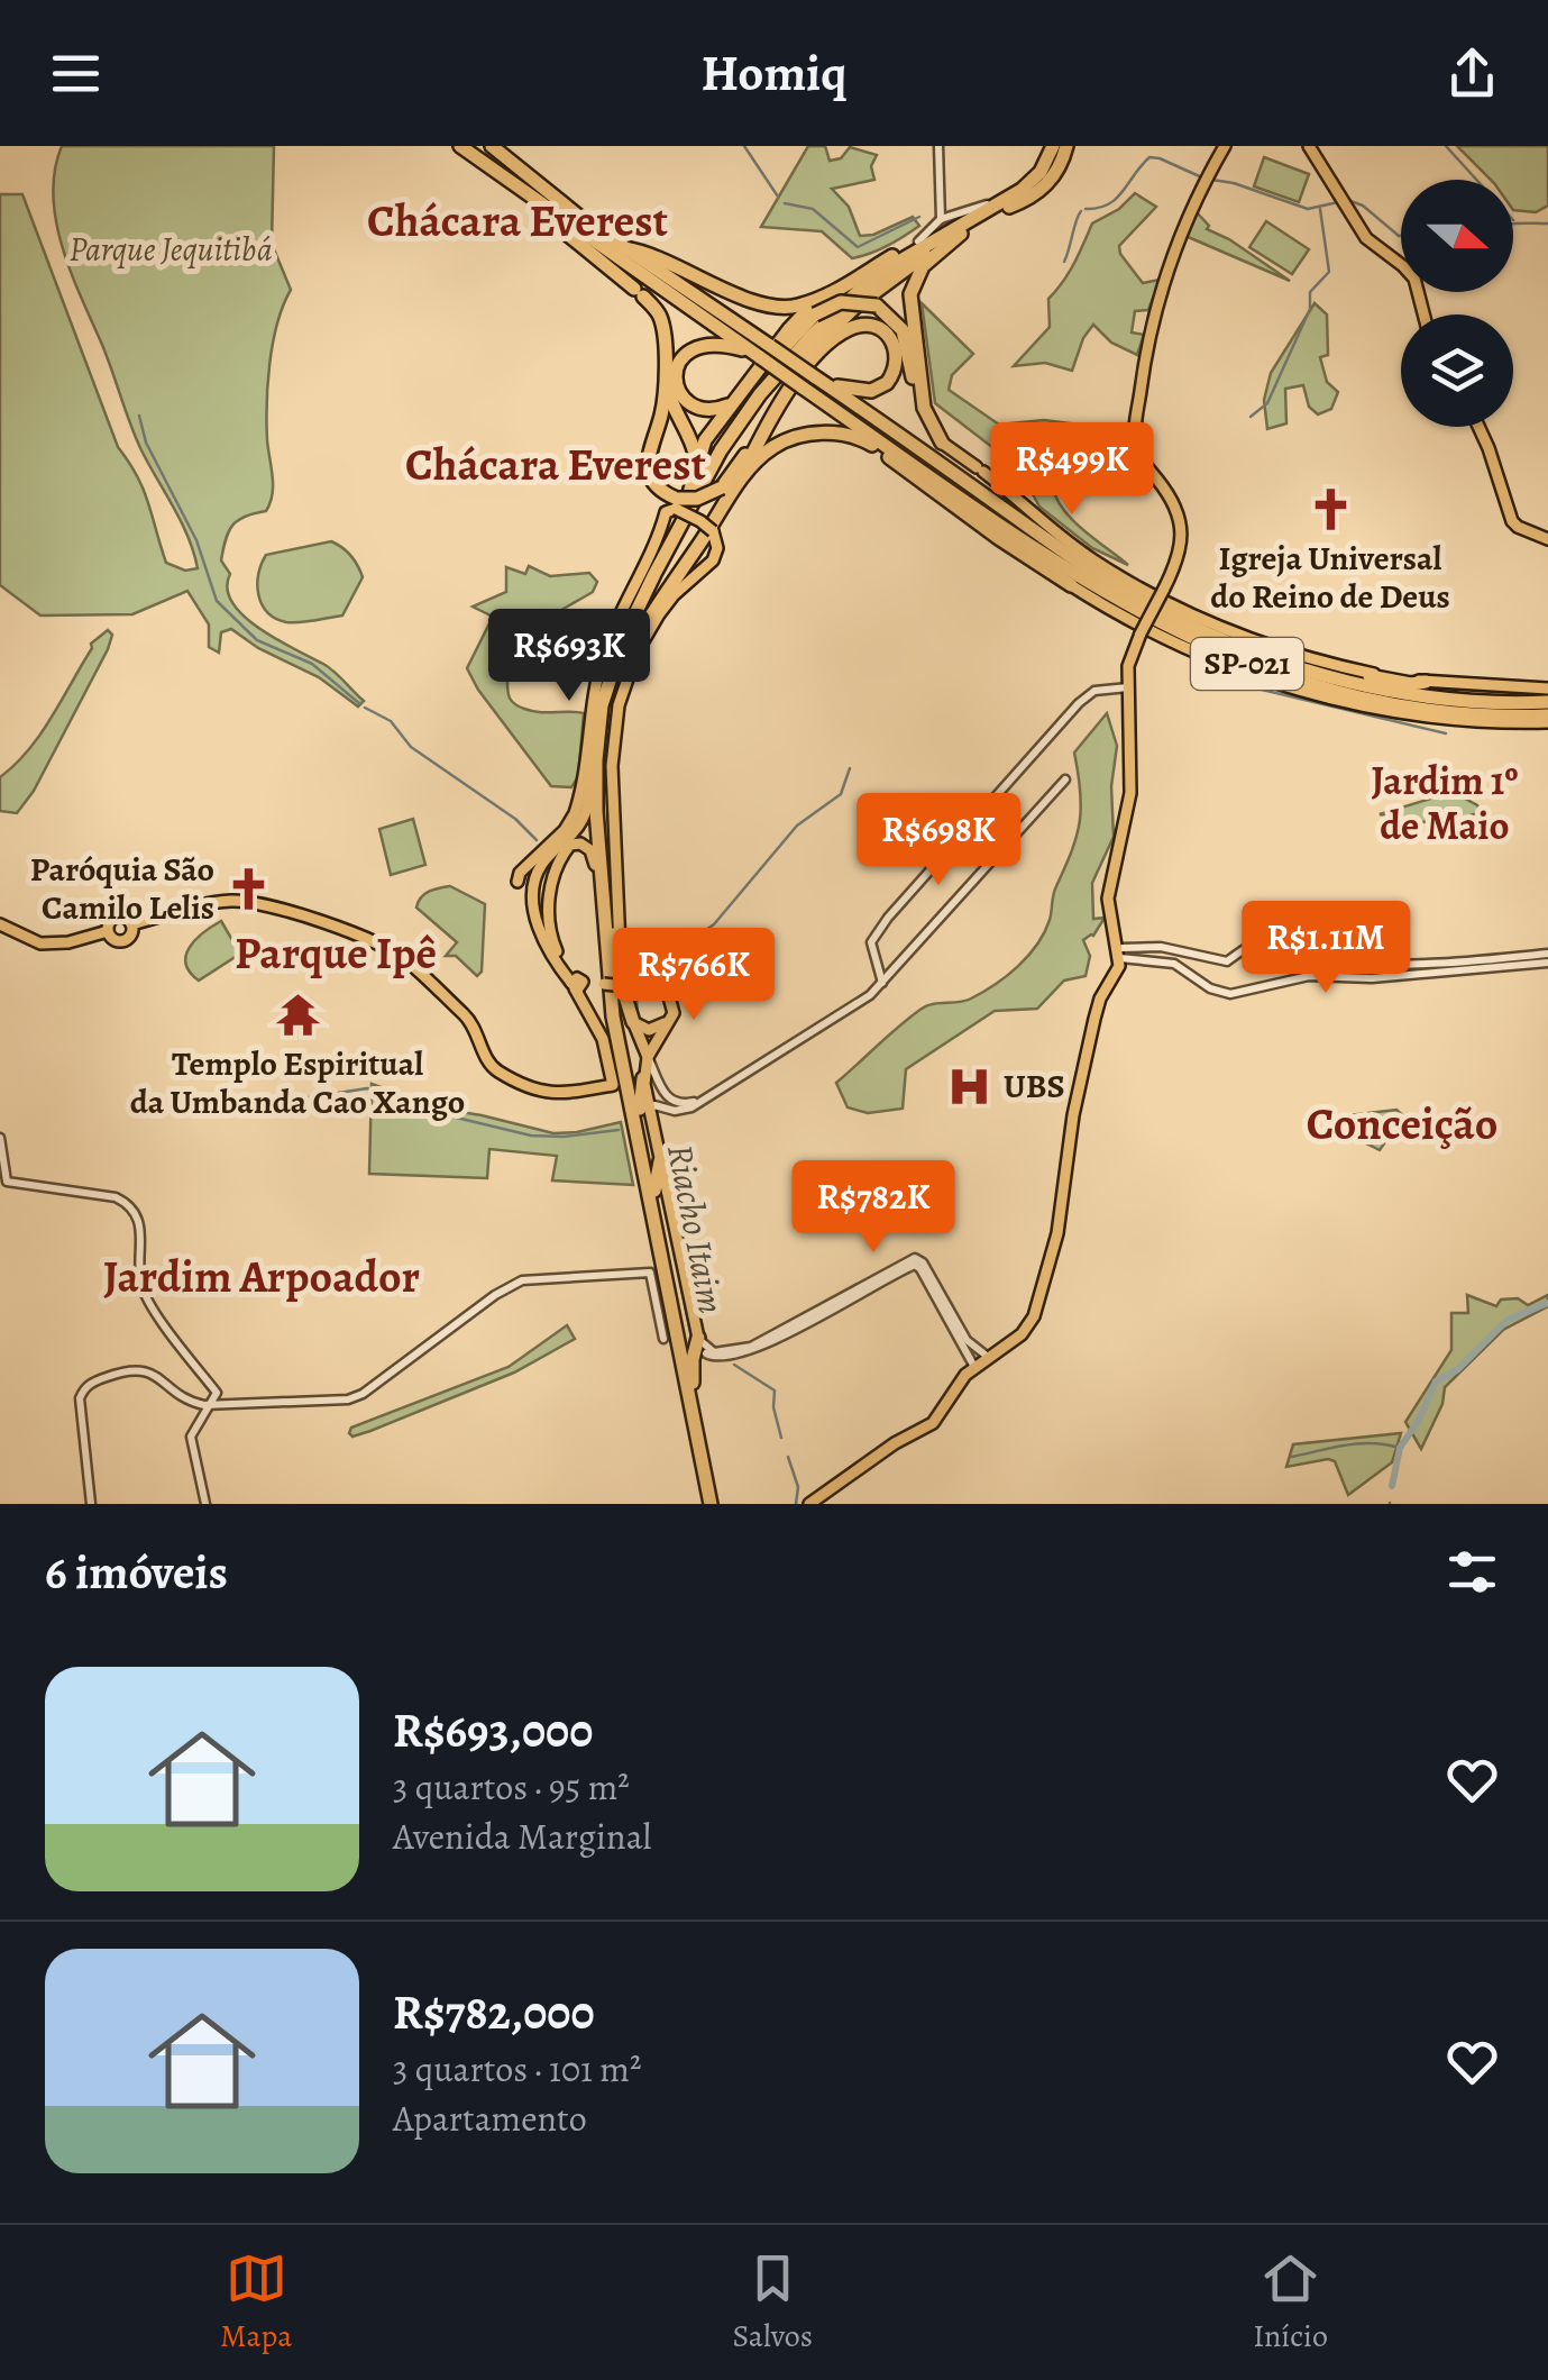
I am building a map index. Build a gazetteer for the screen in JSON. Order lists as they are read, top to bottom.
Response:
{
  "streets": {
    "highway": ["SP-021"]
  },
  "districts": [
    "Chácara Everest",
    "Chácara Everest",
    "Jardim 1º de Maio",
    "Parque Ipê",
    "Conceição",
    "Jardim Arpoador"
  ],
  "water": ["Riacho Itaim"],
  "parks": ["Parque Jequitibá"],
  "places": {
    "church": ["Igreja Universal do Reino de Deus", "Paróquia São Camilo Lelis"],
    "temple": ["Templo Espiritual da Umbanda Cao Xango"],
    "hospital": ["UBS"]
  },
  "north": "right",
  "page": {
    "header": "Homiq",
    "price": [
      "R$499K",
      "R$693K",
      "R$698K",
      "R$1.11M",
      "R$766K",
      "R$782K"
    ],
    "heading": "6 imóveis",
    "list": [
      {
        "name": "R$693,000",
        "note": "3 quartos · 95 m² · Avenida Marginal"
      },
      {
        "name": "R$782,000",
        "note": "3 quartos · 101 m² · Apartamento"
      }
    ],
    "tabs": ["Mapa", "Salvos", "Início"]
  }
}
